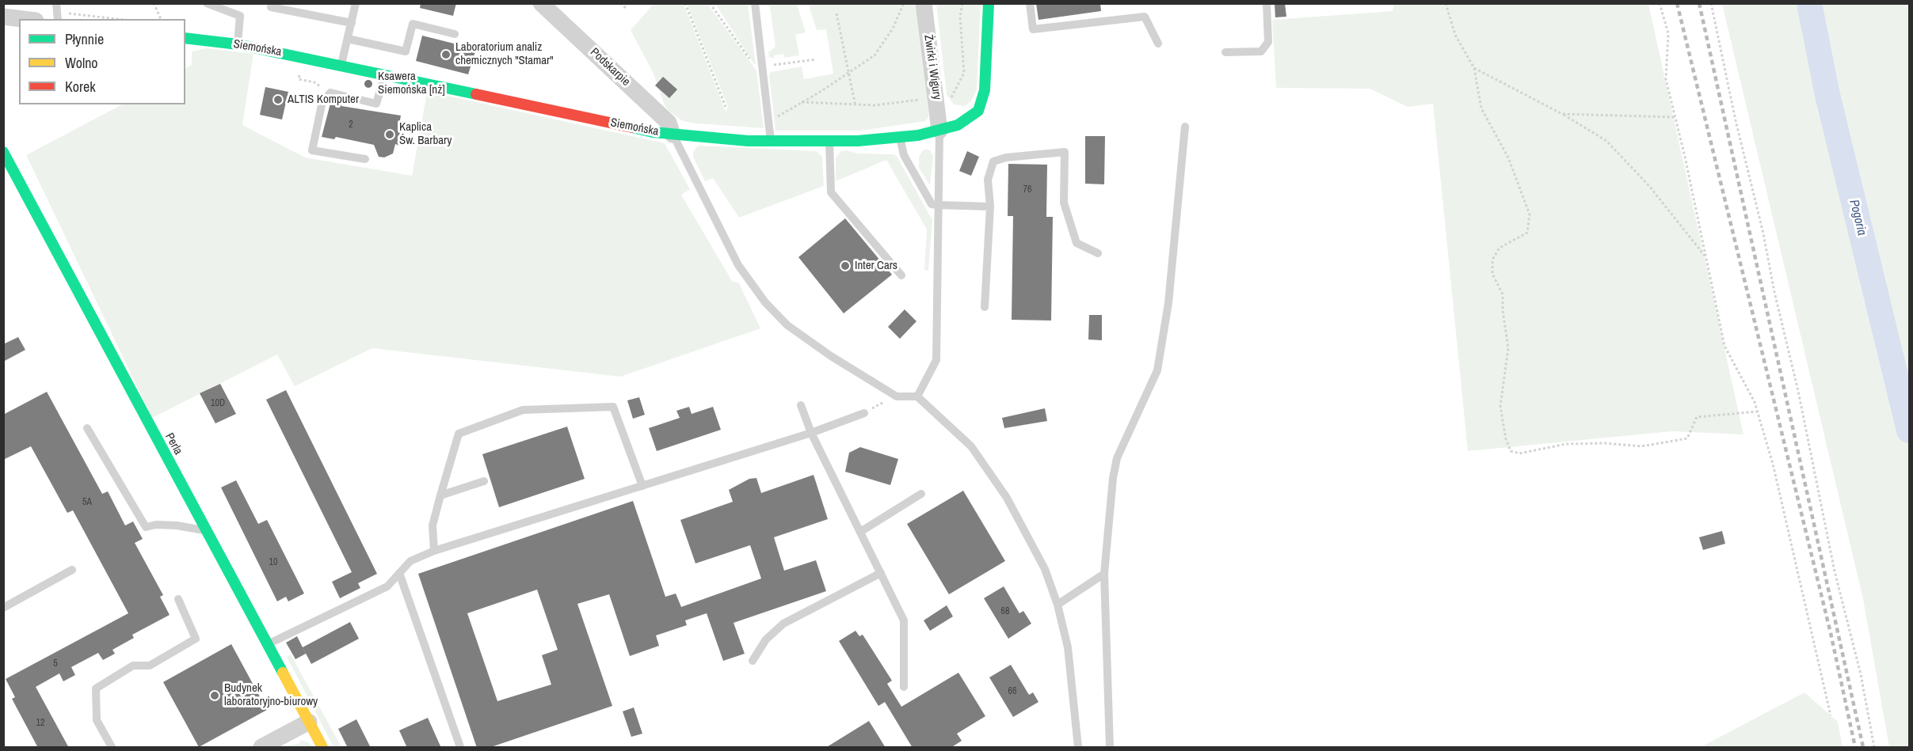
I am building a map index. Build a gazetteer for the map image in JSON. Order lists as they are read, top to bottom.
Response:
{
  "streets": {
    "street": [
      "Siemońska",
      "Podskarpie",
      "Żwirki i Wigury",
      "Perla"
    ]
  },
  "crossings": [
    ["Siemońska", "Podskarpie"],
    ["Siemońska", "Żwirki i Wigury"]
  ],
  "water": ["Pogoria"],
  "places": [
    "Laboratorium analiz chemicznych \"Stamar\"",
    "Ksawera Siemońska [nż]",
    "ALTIS Komputer",
    "Kaplica Św. Barbary",
    "Inter Cars",
    "Budynek laboratoryjno-biurowy"
  ],
  "house_numbers": [
    "2",
    "76",
    "10D",
    "5A",
    "10",
    "68",
    "5",
    "66",
    "12"
  ],
  "legend": ["Płynnie", "Wolno", "Korek"]
}
